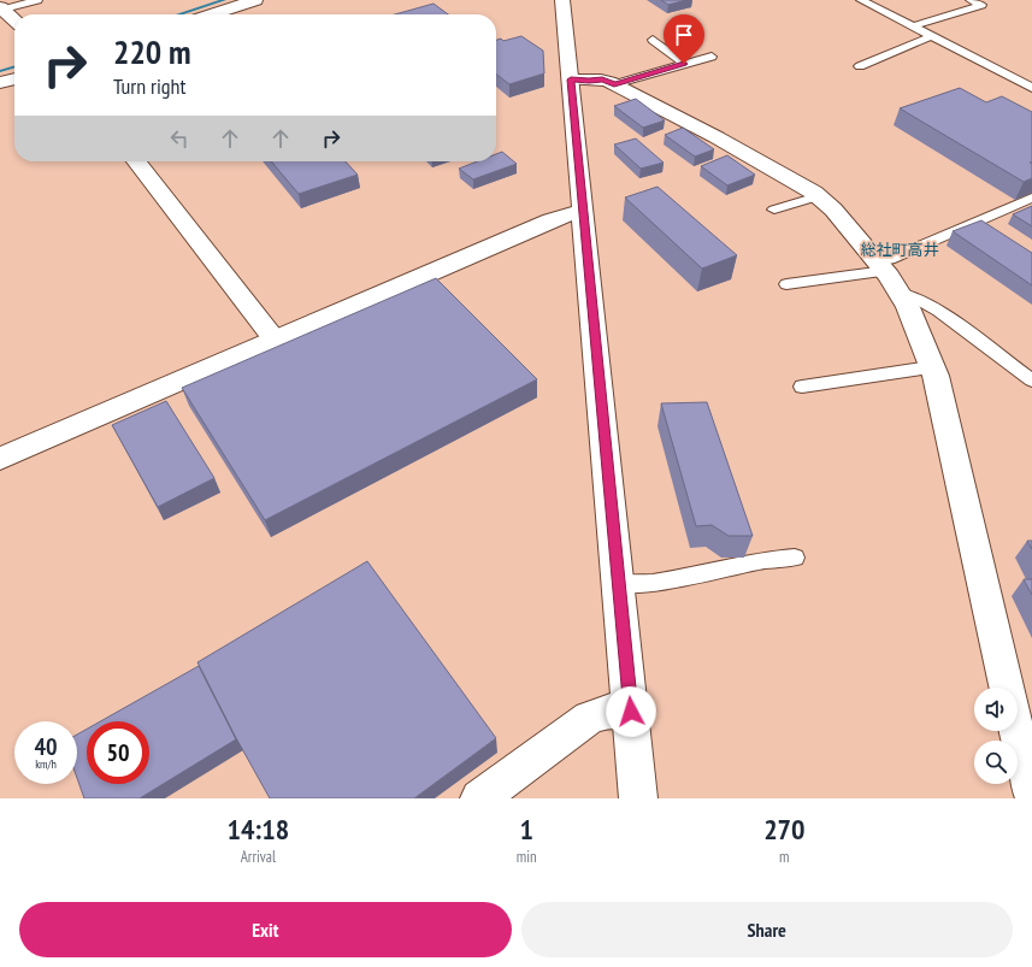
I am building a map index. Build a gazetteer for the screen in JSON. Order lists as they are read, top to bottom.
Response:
{
  "districts": ["総社町高井"],
  "page": {
    "turn": ["220 m", "Turn right"],
    "speed": "40 km/h",
    "limit": "50",
    "eta": [
      "14:18",
      "Arrival",
      "1",
      "min",
      "270",
      "m"
    ],
    "buttons": ["Exit", "Share"]
  }
}
